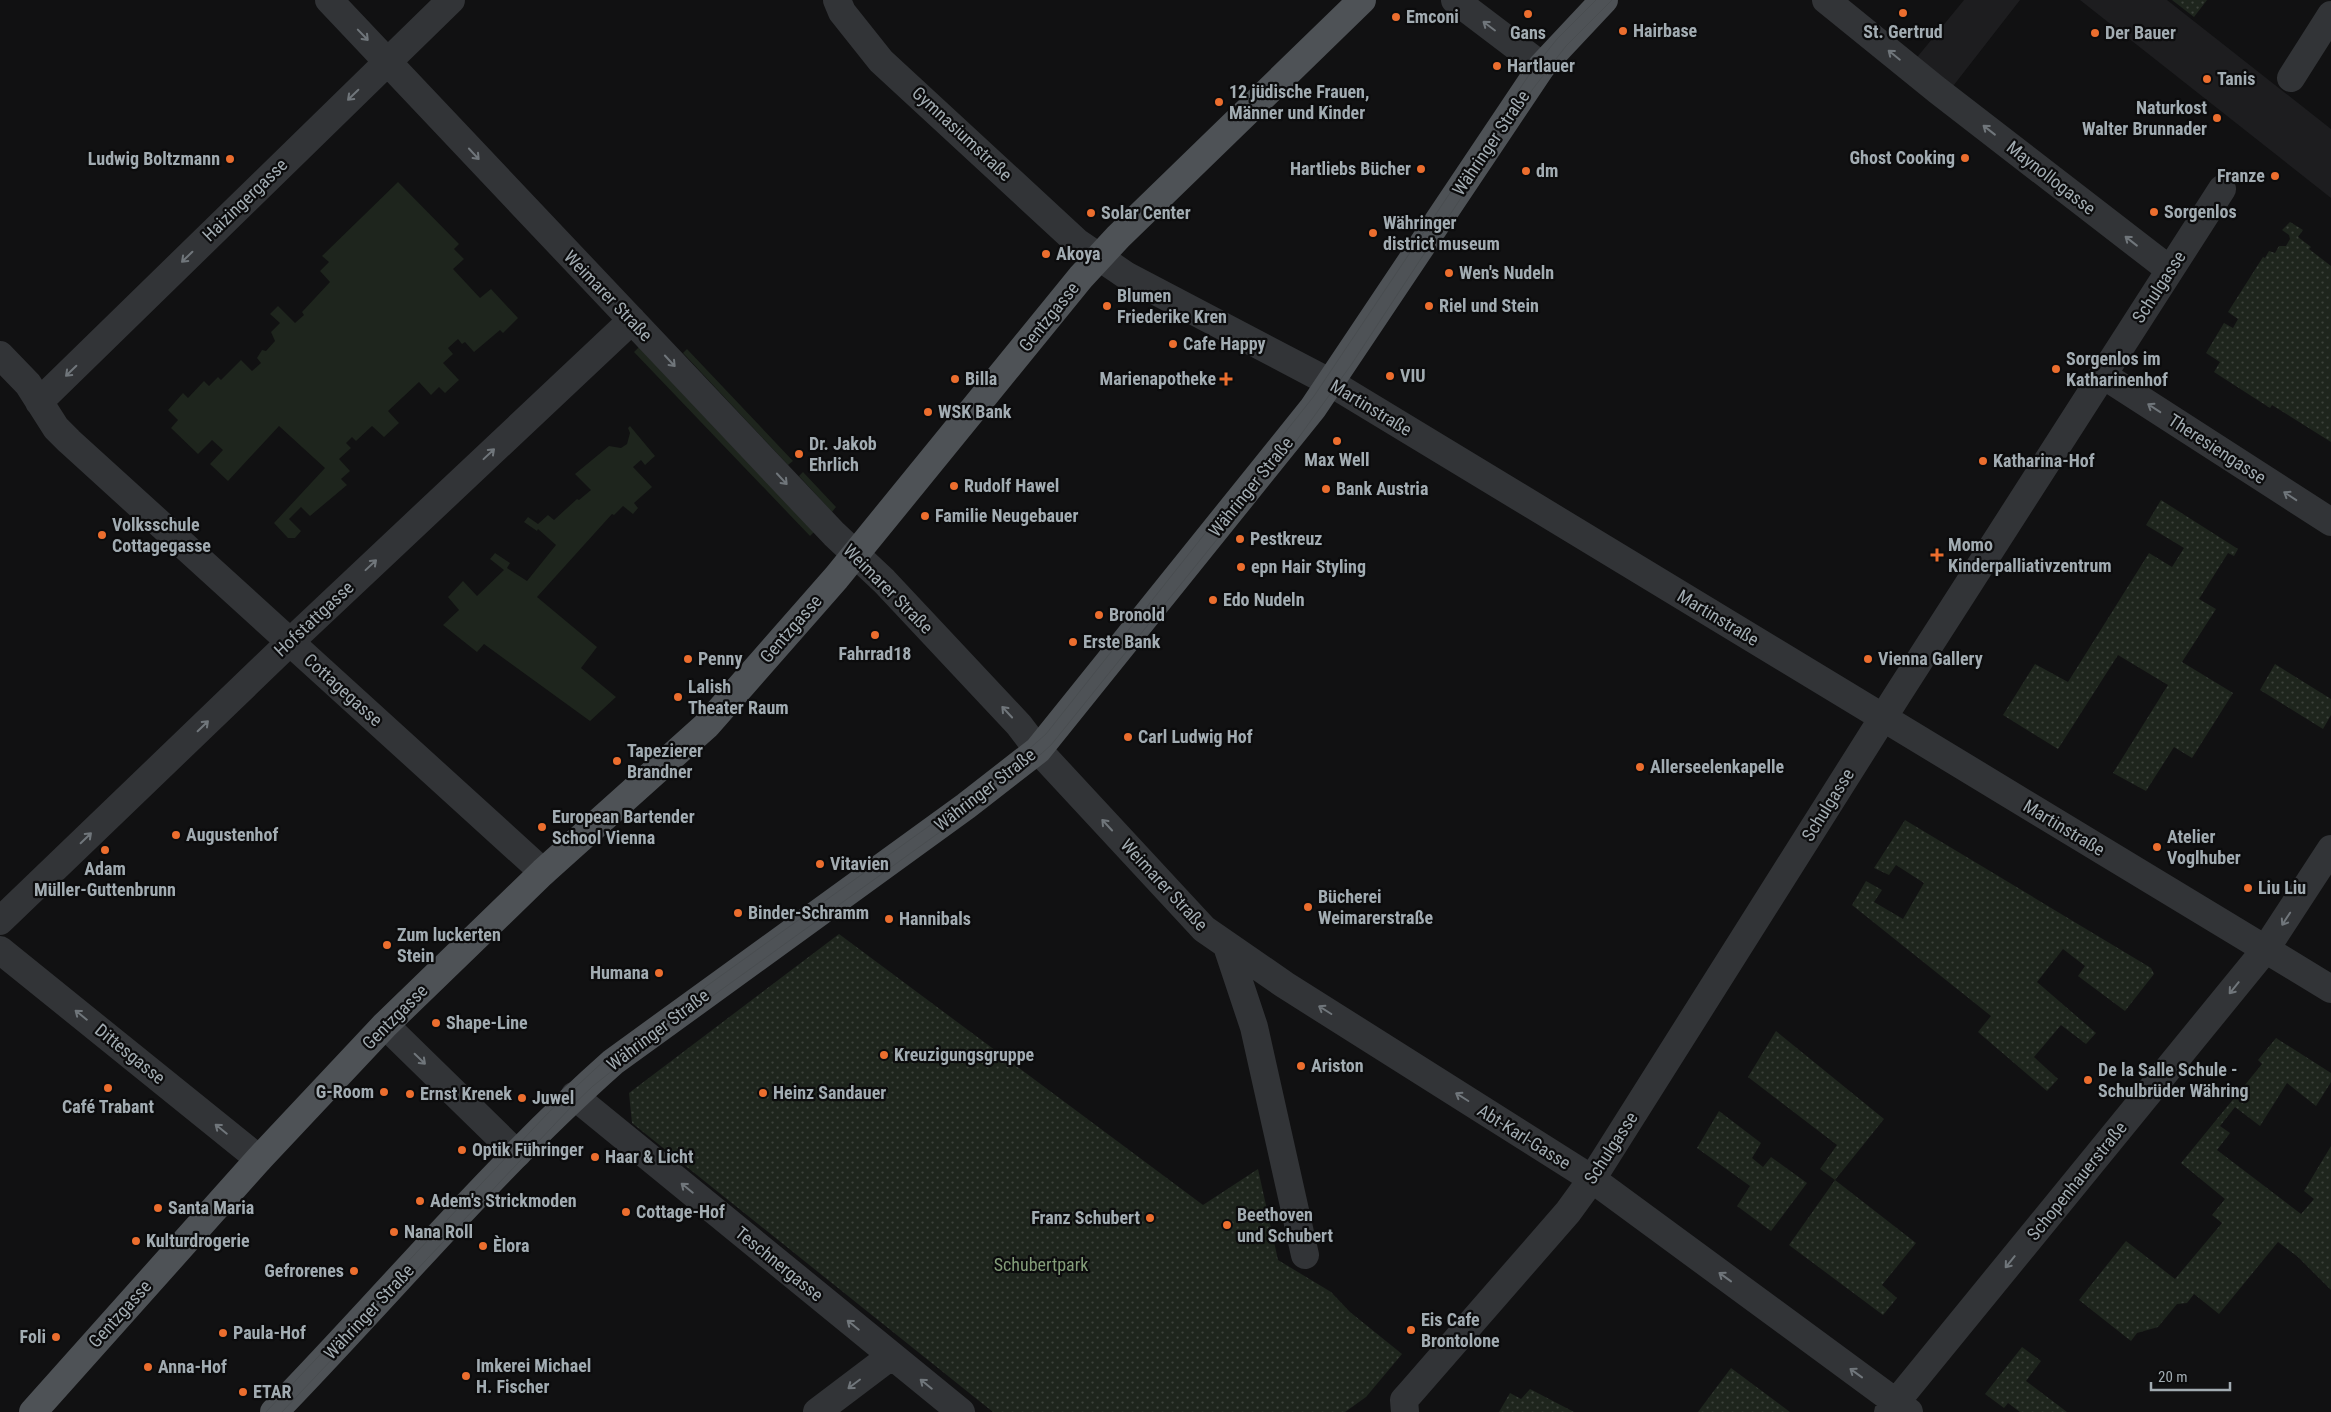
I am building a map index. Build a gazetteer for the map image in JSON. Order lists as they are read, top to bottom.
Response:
{
  "streets": {
    "main road": ["Währinger Straße", "Gentzgasse"],
    "street": [
      "Gymnasiumstraße",
      "Maynollogasse",
      "Haizingergasse",
      "Schulgasse",
      "Weimarer Straße",
      "Martinstraße",
      "Theresiengasse",
      "Hofstattgasse",
      "Cottagegasse",
      "Dittesgasse",
      "Abt-Karl-Gasse",
      "Schopenhauerstraße",
      "Teschnergasse"
    ]
  },
  "crossings": [
    ["Gymnasiumstraße", "Gentzgasse"],
    ["Gymnasiumstraße", "Martinstraße"],
    ["Währinger Straße", "Weimarer Straße"],
    ["Währinger Straße", "Martinstraße"],
    ["Währinger Straße", "Teschnergasse"],
    ["Maynollogasse", "Schulgasse"],
    ["Haizingergasse", "Weimarer Straße"],
    ["Haizingergasse", "Cottagegasse"],
    ["Schulgasse", "Martinstraße"],
    ["Schulgasse", "Theresiengasse"],
    ["Schulgasse", "Abt-Karl-Gasse"],
    ["Weimarer Straße", "Gentzgasse"],
    ["Weimarer Straße", "Hofstattgasse"],
    ["Weimarer Straße", "Abt-Karl-Gasse"],
    ["Gentzgasse", "Martinstraße"],
    ["Gentzgasse", "Cottagegasse"],
    ["Gentzgasse", "Dittesgasse"],
    ["Martinstraße", "Schopenhauerstraße"],
    ["Hofstattgasse", "Cottagegasse"],
    ["Abt-Karl-Gasse", "Schopenhauerstraße"]
  ],
  "one_way": [
    "Maynollogasse",
    "Haizingergasse",
    "Theresiengasse",
    "Hofstattgasse",
    "Dittesgasse",
    "Abt-Karl-Gasse",
    "Schopenhauerstraße",
    "Teschnergasse"
  ],
  "parks": ["Schubertpark"],
  "places": {
    "other": [
      "St. Gertrud",
      "Gans",
      "Emconi",
      "Hairbase",
      "Der Bauer",
      "Hartlauer",
      "Tanis",
      "12 jüdische Frauen, Männer und Kinder",
      "Naturkost Walter Brunnader",
      "Ghost Cooking",
      "Ludwig Boltzmann",
      "Hartliebs Bücher",
      "dm",
      "Franze",
      "Sorgenlos",
      "Solar Center",
      "Währinger district museum",
      "Akoya",
      "Wen's Nudeln",
      "Blumen Friederike Kren",
      "Riel und Stein",
      "Cafe Happy",
      "Sorgenlos im Katharinenhof",
      "VIU",
      "Billa",
      "WSK Bank",
      "Max Well",
      "Dr. Jakob Ehrlich",
      "Katharina-Hof",
      "Rudolf Hawel",
      "Bank Austria",
      "Familie Neugebauer",
      "Volksschule Cottagegasse",
      "Pestkreuz",
      "epn Hair Styling",
      "Edo Nudeln",
      "Bronold",
      "Fahrrad18",
      "Erste Bank",
      "Penny",
      "Vienna Gallery",
      "Lalish Theater Raum",
      "Carl Ludwig Hof",
      "Tapezierer Brandner",
      "Allerseelenkapelle",
      "European Bartender School Vienna",
      "Augustenhof",
      "Atelier Voglhuber",
      "Adam Müller-Guttenbrunn",
      "Vitavien",
      "Liu Liu",
      "Bücherei Weimarerstraße",
      "Binder-Schramm",
      "Hannibals",
      "Zum luckerten Stein",
      "Humana",
      "Shape-Line",
      "Kreuzigungsgruppe",
      "Ariston",
      "De la Salle Schule - Schulbrüder Währing",
      "Café Trabant",
      "G-Room",
      "Heinz Sandauer",
      "Ernst Krenek",
      "Juwel",
      "Optik Führinger",
      "Haar & Licht",
      "Adem's Strickmoden",
      "Santa Maria",
      "Cottage-Hof",
      "Franz Schubert",
      "Beethoven und Schubert",
      "Nana Roll",
      "Kulturdrogerie",
      "Èlora",
      "Gefrorenes",
      "Eis Cafe Brontolone",
      "Paula-Hof",
      "Foli",
      "Anna-Hof",
      "Imkerei Michael H. Fischer",
      "ETAR"
    ],
    "health": ["Marienapotheke", "Momo Kinderpalliativzentrum"]
  },
  "scale_bar": "20 m"
}
